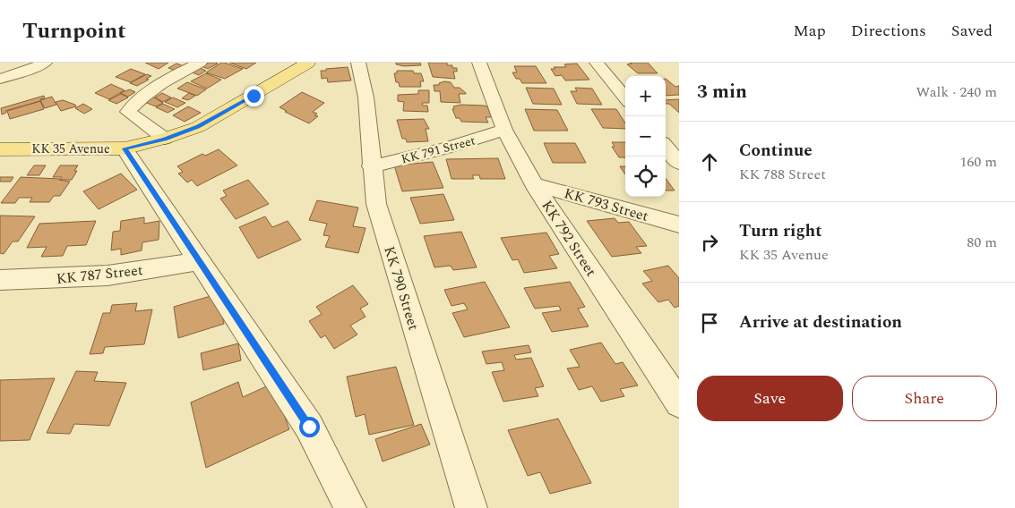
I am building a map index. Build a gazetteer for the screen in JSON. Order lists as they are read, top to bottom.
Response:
{
  "streets": {
    "main road": ["KK 35 Avenue"],
    "street": [
      "KK 791 Street",
      "KK 793 Street",
      "KK 792 Street",
      "KK 787 Street",
      "KK 790 Street"
    ]
  },
  "crossings": [
    ["KK 791 Street", "KK 792 Street"],
    ["KK 791 Street", "KK 790 Street"],
    ["KK 793 Street", "KK 792 Street"]
  ],
  "page": {
    "header": "Turnpoint",
    "nav": ["Map", "Directions", "Saved"],
    "heading": ["3 min", "Walk · 240 m"],
    "map_buttons": ["+", "−"],
    "list": [
      ["Continue", "KK 788 Street", "160 m"],
      ["Turn right", "KK 35 Avenue", "80 m"],
      "Arrive at destination"
    ],
    "buttons": ["Save", "Share"]
  }
}
